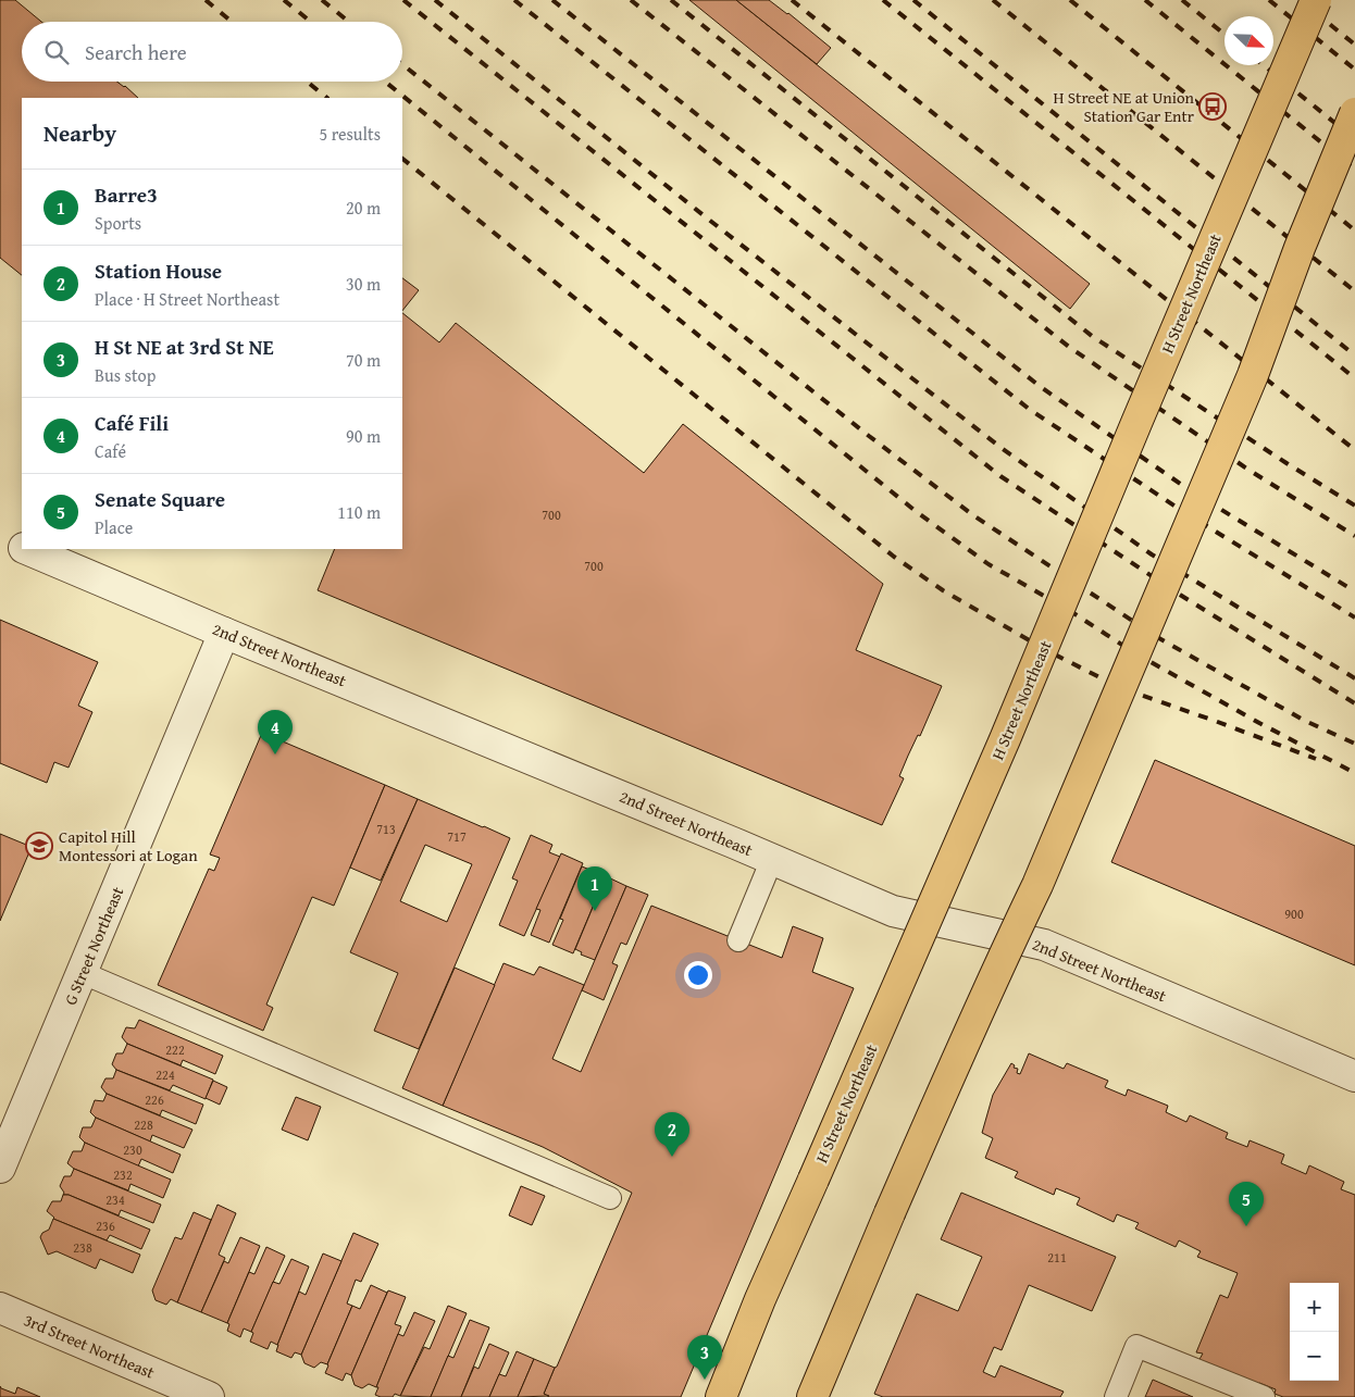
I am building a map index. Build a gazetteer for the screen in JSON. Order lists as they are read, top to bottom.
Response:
{
  "streets": {
    "main road": ["H Street Northeast"],
    "street": ["2nd Street Northeast", "G Street Northeast", "3rd Street Northeast"]
  },
  "crossings": [
    ["2nd Street Northeast", "G Street Northeast"]
  ],
  "places": {
    "bus stop": ["H Street NE at Union Station Gar Entr"],
    "school or university": ["Capitol Hill Montessori at Logan"]
  },
  "house_numbers": [
    "700",
    "700",
    "713",
    "717",
    "900",
    "222",
    "224",
    "226",
    "228",
    "230",
    "232",
    "234",
    "236",
    "238",
    "211"
  ],
  "north": "bottom right",
  "page": {
    "search": "Search here",
    "heading": ["Nearby", "5 results"],
    "list": [
      {
        "mark": "1",
        "name": "Barre3",
        "note": "Sports",
        "value": "20 m"
      },
      {
        "mark": "2",
        "name": "Station House",
        "note": "Place · H Street Northeast",
        "value": "30 m"
      },
      {
        "mark": "3",
        "name": "H St NE at 3rd St NE",
        "note": "Bus stop",
        "value": "70 m"
      },
      {
        "mark": "4",
        "name": "Café Fili",
        "note": "Café",
        "value": "90 m"
      },
      {
        "mark": "5",
        "name": "Senate Square",
        "note": "Place",
        "value": "110 m"
      }
    ],
    "pins": [
      "4",
      "1",
      "2",
      "5",
      "3"
    ],
    "map_buttons": ["+", "−"]
  }
}
